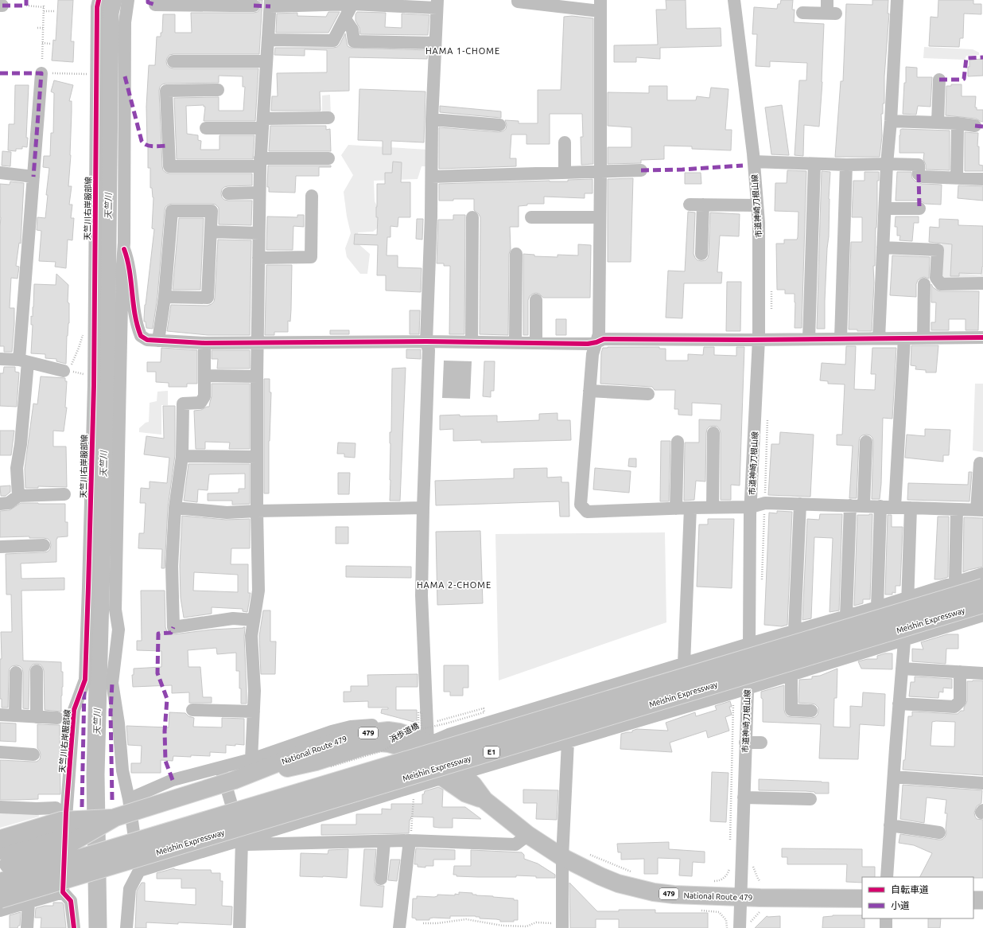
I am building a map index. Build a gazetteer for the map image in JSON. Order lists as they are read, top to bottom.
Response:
{
  "streets": {
    "highway": [
      "Meishin Expressway",
      "479",
      "National Route 479",
      "E1"
    ],
    "street": ["市道神崎刀根山線", "天竺川右岸服部線"],
    "path": ["浜歩道橋"]
  },
  "crossings": [
    ["市道神崎刀根山線", "National Route 479"],
    ["浜歩道橋", "National Route 479"]
  ],
  "districts": ["HAMA 1-CHOME", "HAMA 2-CHOME"],
  "water": ["天竺川"],
  "legend": ["自転車道", "小道"]
}
